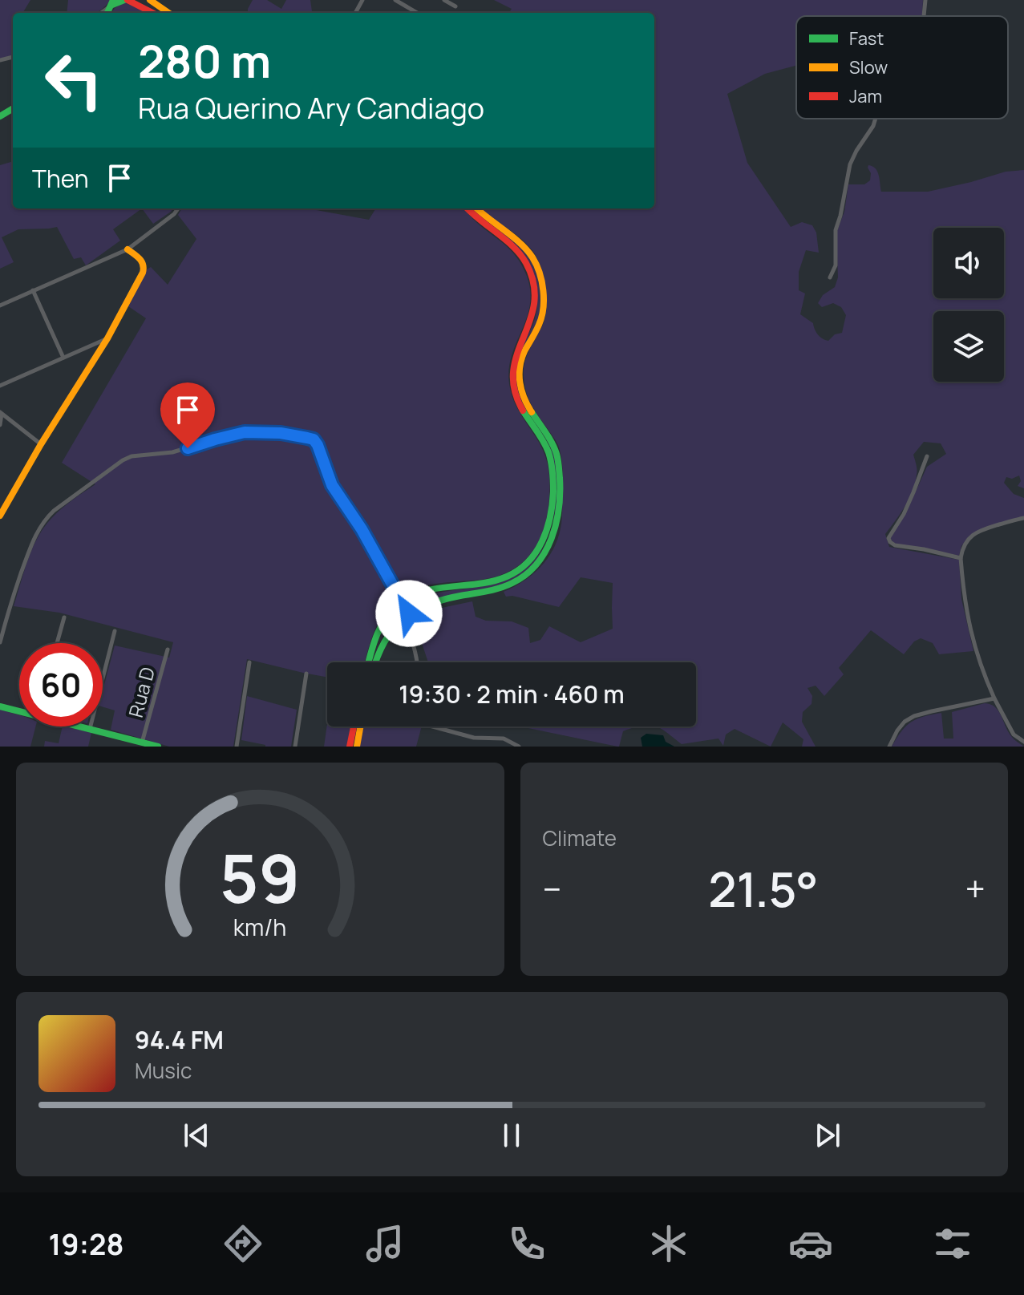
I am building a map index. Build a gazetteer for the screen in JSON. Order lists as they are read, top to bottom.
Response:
{
  "streets": {
    "street": ["Rua D"]
  },
  "legend": ["Fast", "Slow", "Jam"],
  "page": {
    "turn": ["280 m", "Rua Querino Ary Candiago"],
    "then": "Then",
    "limit": "60",
    "trip": "19:30 · 2 min · 460 m",
    "tile": "Climate",
    "heat": ["−", "21.5°", "+"],
    "song": ["94.4 FM", "Music"],
    "tabs": "19:28",
    "gauge": ["59", "km/h"]
  }
}
